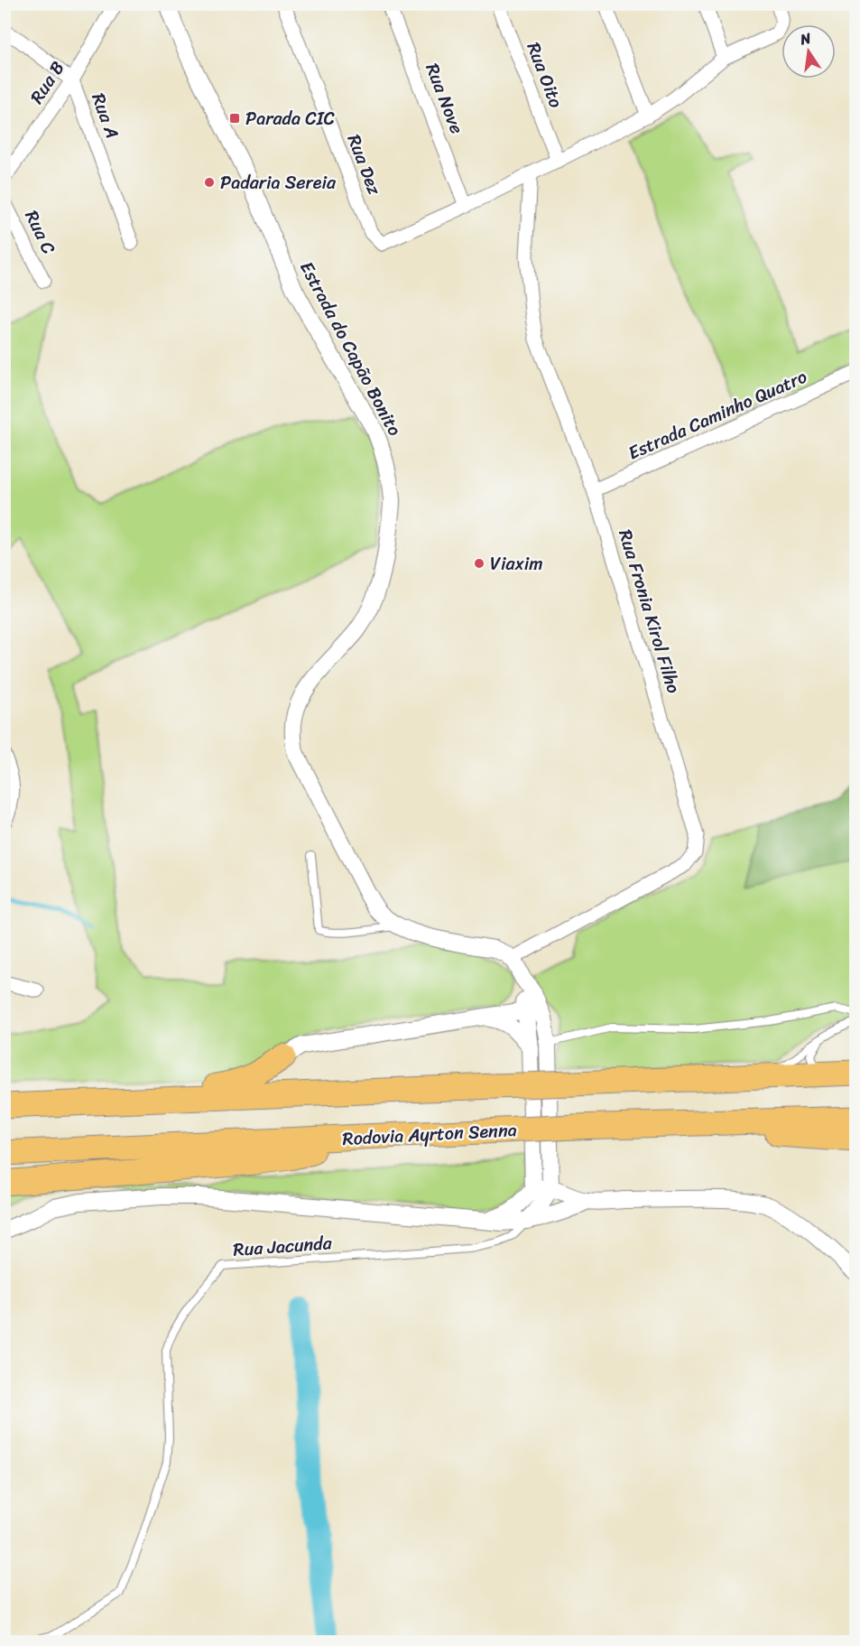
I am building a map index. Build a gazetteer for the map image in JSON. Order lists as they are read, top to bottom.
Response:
{
  "streets": {
    "highway": ["Rodovia Ayrton Senna"],
    "street": [
      "Rua Oito",
      "Rua B",
      "Rua Nove",
      "Rua A",
      "Rua Dez",
      "Rua C",
      "Estrada do Capão Bonito",
      "Estrada Caminho Quatro",
      "Rua Fronia Kirol Filho"
    ],
    "lane": ["Rua Jacunda"]
  },
  "crossings": [
    ["Rua B", "Rua A"],
    ["Rua Nove", "Rua Dez"],
    ["Estrada do Capão Bonito", "Rua Fronia Kirol Filho"],
    ["Estrada Caminho Quatro", "Rua Fronia Kirol Filho"]
  ],
  "places": {
    "transit": ["Parada CIC"],
    "other": ["Padaria Sereia", "Viaxim"]
  },
  "north": "top"
}
